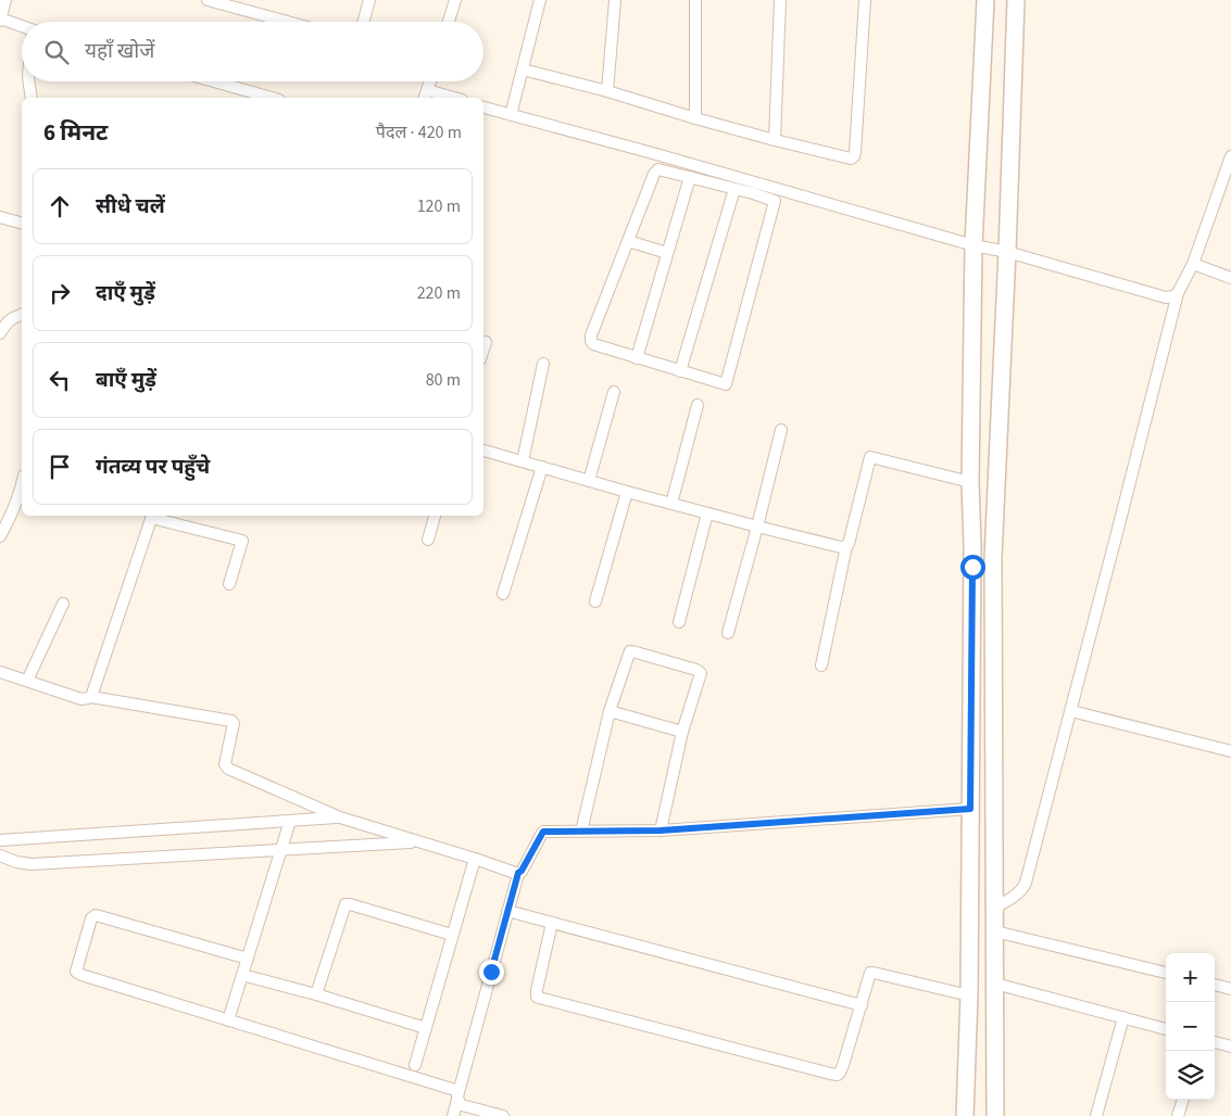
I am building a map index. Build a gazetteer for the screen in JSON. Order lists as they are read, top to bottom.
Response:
{
  "page": {
    "search": "यहाँ खोजें",
    "heading": ["6 मिनट", "पैदल · 420 m"],
    "list": [
      ["सीधे चलें", "120 m"],
      ["दाएँ मुड़ें", "220 m"],
      ["बाएँ मुड़ें", "80 m"],
      "गंतव्य पर पहुँचे"
    ],
    "map_buttons": ["+", "−"]
  }
}
